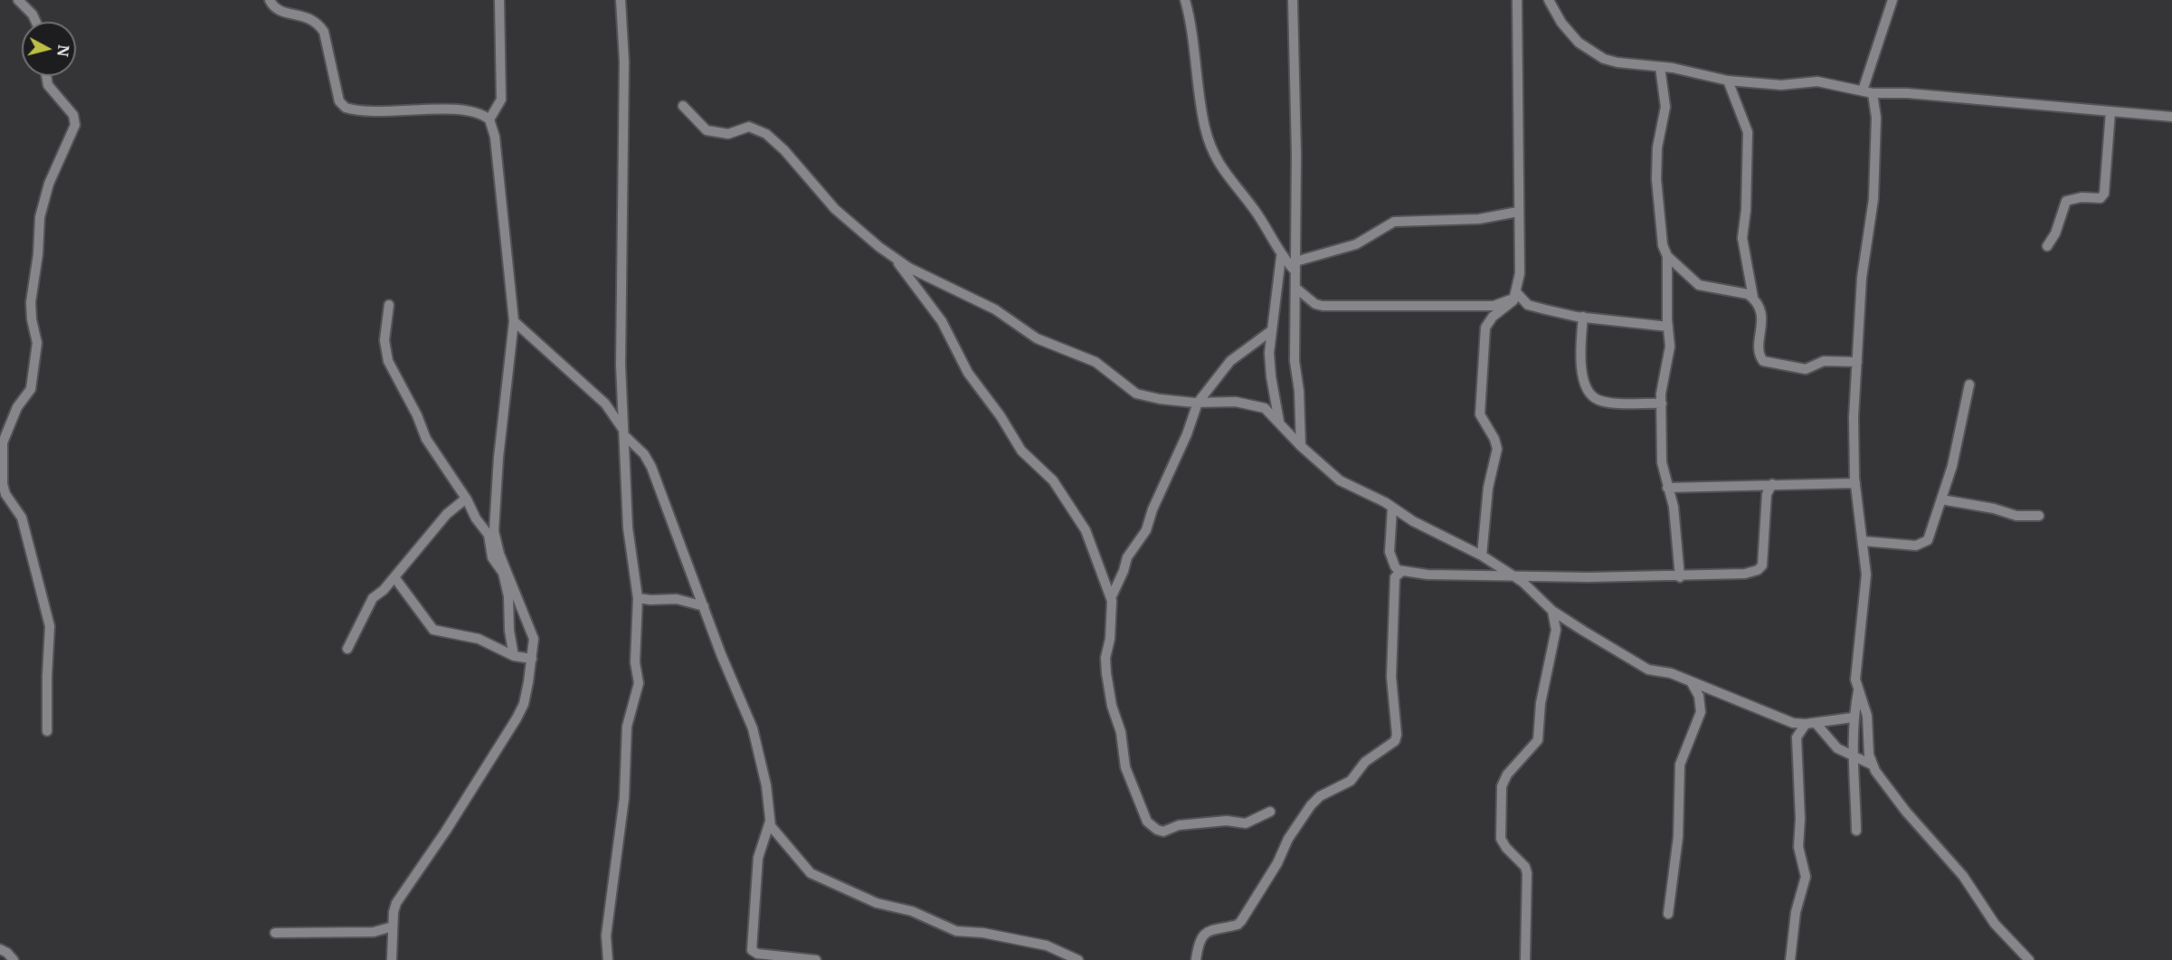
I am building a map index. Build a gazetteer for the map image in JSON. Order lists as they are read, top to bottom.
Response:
{
  "north": "right"
}
